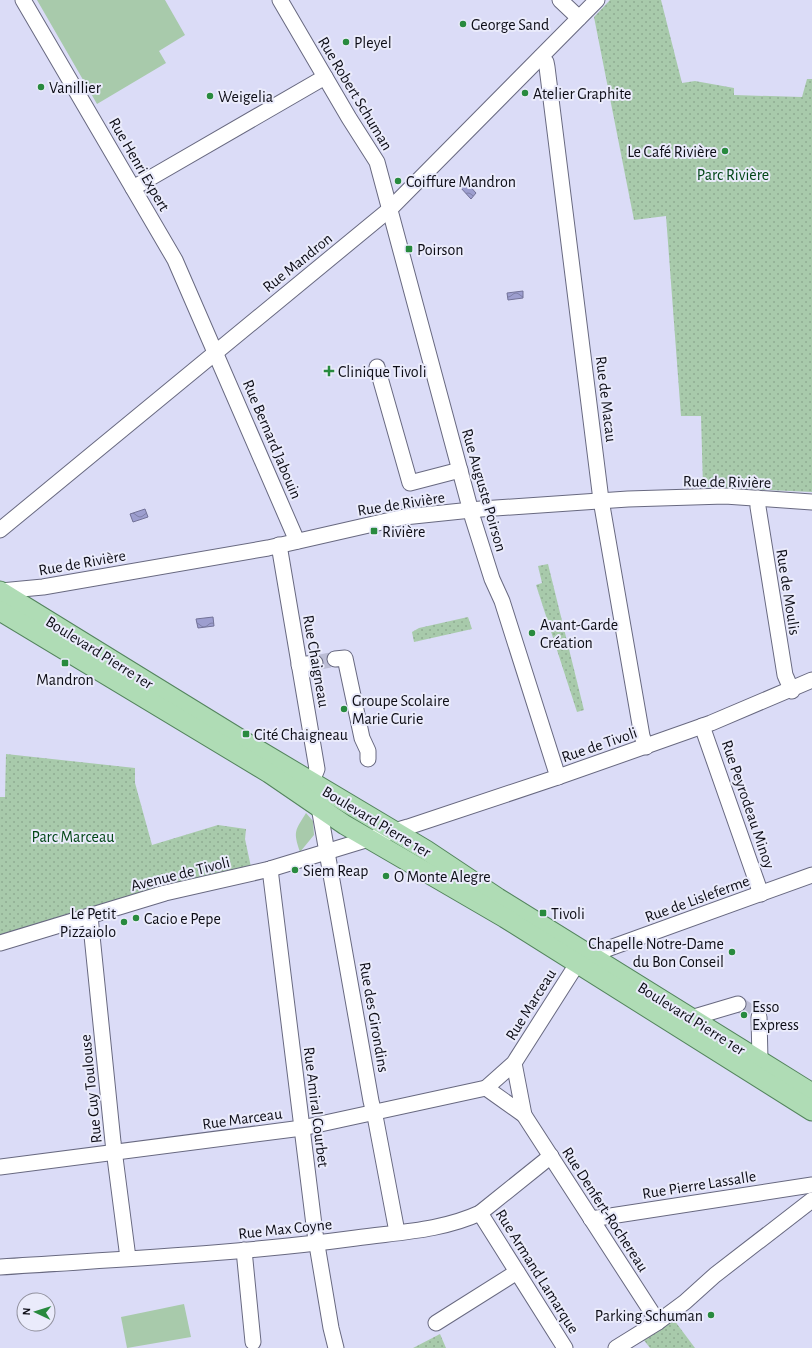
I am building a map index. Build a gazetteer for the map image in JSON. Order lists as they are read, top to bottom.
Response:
{
  "streets": {
    "main road": ["Boulevard Pierre 1er"],
    "street": [
      "Rue Robert Schuman",
      "Rue Henri Expert",
      "Rue Mandron",
      "Rue de Macau",
      "Rue Bernard Jabouin",
      "Rue de Rivière",
      "Rue Auguste Poirson",
      "Rue de Moulis",
      "Rue Chaigneau",
      "Rue de Tivoli",
      "Rue Peyrodeau Minoy",
      "Avenue de Tivoli",
      "Rue de Lisleferme",
      "Rue Marceau",
      "Rue des Girondins",
      "Rue Guy Toulouse",
      "Rue Amiral Courbet",
      "Rue Pierre Lassalle",
      "Rue Denfert-Rochereau",
      "Rue Max Coyne",
      "Rue Armand Lamarque"
    ]
  },
  "crossings": [
    ["Rue Robert Schuman", "Rue Mandron"],
    ["Rue Robert Schuman", "Rue Auguste Poirson"],
    ["Rue Henri Expert", "Rue Mandron"],
    ["Rue Henri Expert", "Rue Bernard Jabouin"],
    ["Rue Mandron", "Rue de Macau"],
    ["Rue Mandron", "Rue Bernard Jabouin"],
    ["Rue Mandron", "Rue Auguste Poirson"],
    ["Rue de Macau", "Rue de Rivière"],
    ["Rue de Macau", "Rue de Tivoli"],
    ["Rue Bernard Jabouin", "Rue de Rivière"],
    ["Rue de Rivière", "Rue Auguste Poirson"],
    ["Rue de Rivière", "Rue de Moulis"],
    ["Rue de Rivière", "Boulevard Pierre 1er"],
    ["Rue de Rivière", "Rue Chaigneau"],
    ["Rue Auguste Poirson", "Rue de Tivoli"],
    ["Rue de Moulis", "Rue de Tivoli"],
    ["Boulevard Pierre 1er", "Rue Chaigneau"],
    ["Boulevard Pierre 1er", "Rue de Tivoli"],
    ["Boulevard Pierre 1er", "Avenue de Tivoli"],
    ["Boulevard Pierre 1er", "Rue de Lisleferme"],
    ["Boulevard Pierre 1er", "Rue Marceau"],
    ["Boulevard Pierre 1er", "Rue des Girondins"],
    ["Rue de Tivoli", "Rue Peyrodeau Minoy"],
    ["Rue de Tivoli", "Avenue de Tivoli"],
    ["Rue Peyrodeau Minoy", "Rue de Lisleferme"],
    ["Avenue de Tivoli", "Rue des Girondins"],
    ["Avenue de Tivoli", "Rue Guy Toulouse"],
    ["Avenue de Tivoli", "Rue Amiral Courbet"],
    ["Rue Marceau", "Rue des Girondins"],
    ["Rue Marceau", "Rue Guy Toulouse"],
    ["Rue Marceau", "Rue Amiral Courbet"],
    ["Rue des Girondins", "Rue Max Coyne"],
    ["Rue Guy Toulouse", "Rue Max Coyne"],
    ["Rue Amiral Courbet", "Rue Max Coyne"],
    ["Rue Pierre Lassalle", "Rue Denfert-Rochereau"],
    ["Rue Denfert-Rochereau", "Rue Max Coyne"],
    ["Rue Max Coyne", "Rue Armand Lamarque"]
  ],
  "parks": ["Parc Rivière", "Parc Marceau"],
  "places": {
    "other": [
      "George Sand",
      "Pleyel",
      "Vanillier",
      "Atelier Graphite",
      "Weigelia",
      "Le Café Rivière",
      "Coiffure Mandron",
      "Avant-Garde Création",
      "Groupe Scolaire Marie Curie",
      "Siem Reap",
      "O Monte Alegre",
      "Cacio e Pepe",
      "Le Petit Pizzaiolo",
      "Chapelle Notre-Dame du Bon Conseil",
      "Esso Express",
      "Parking Schuman"
    ],
    "transit": [
      "Poirson",
      "Rivière",
      "Mandron",
      "Cité Chaigneau",
      "Tivoli"
    ],
    "health": ["Clinique Tivoli"]
  },
  "north": "left"
}
